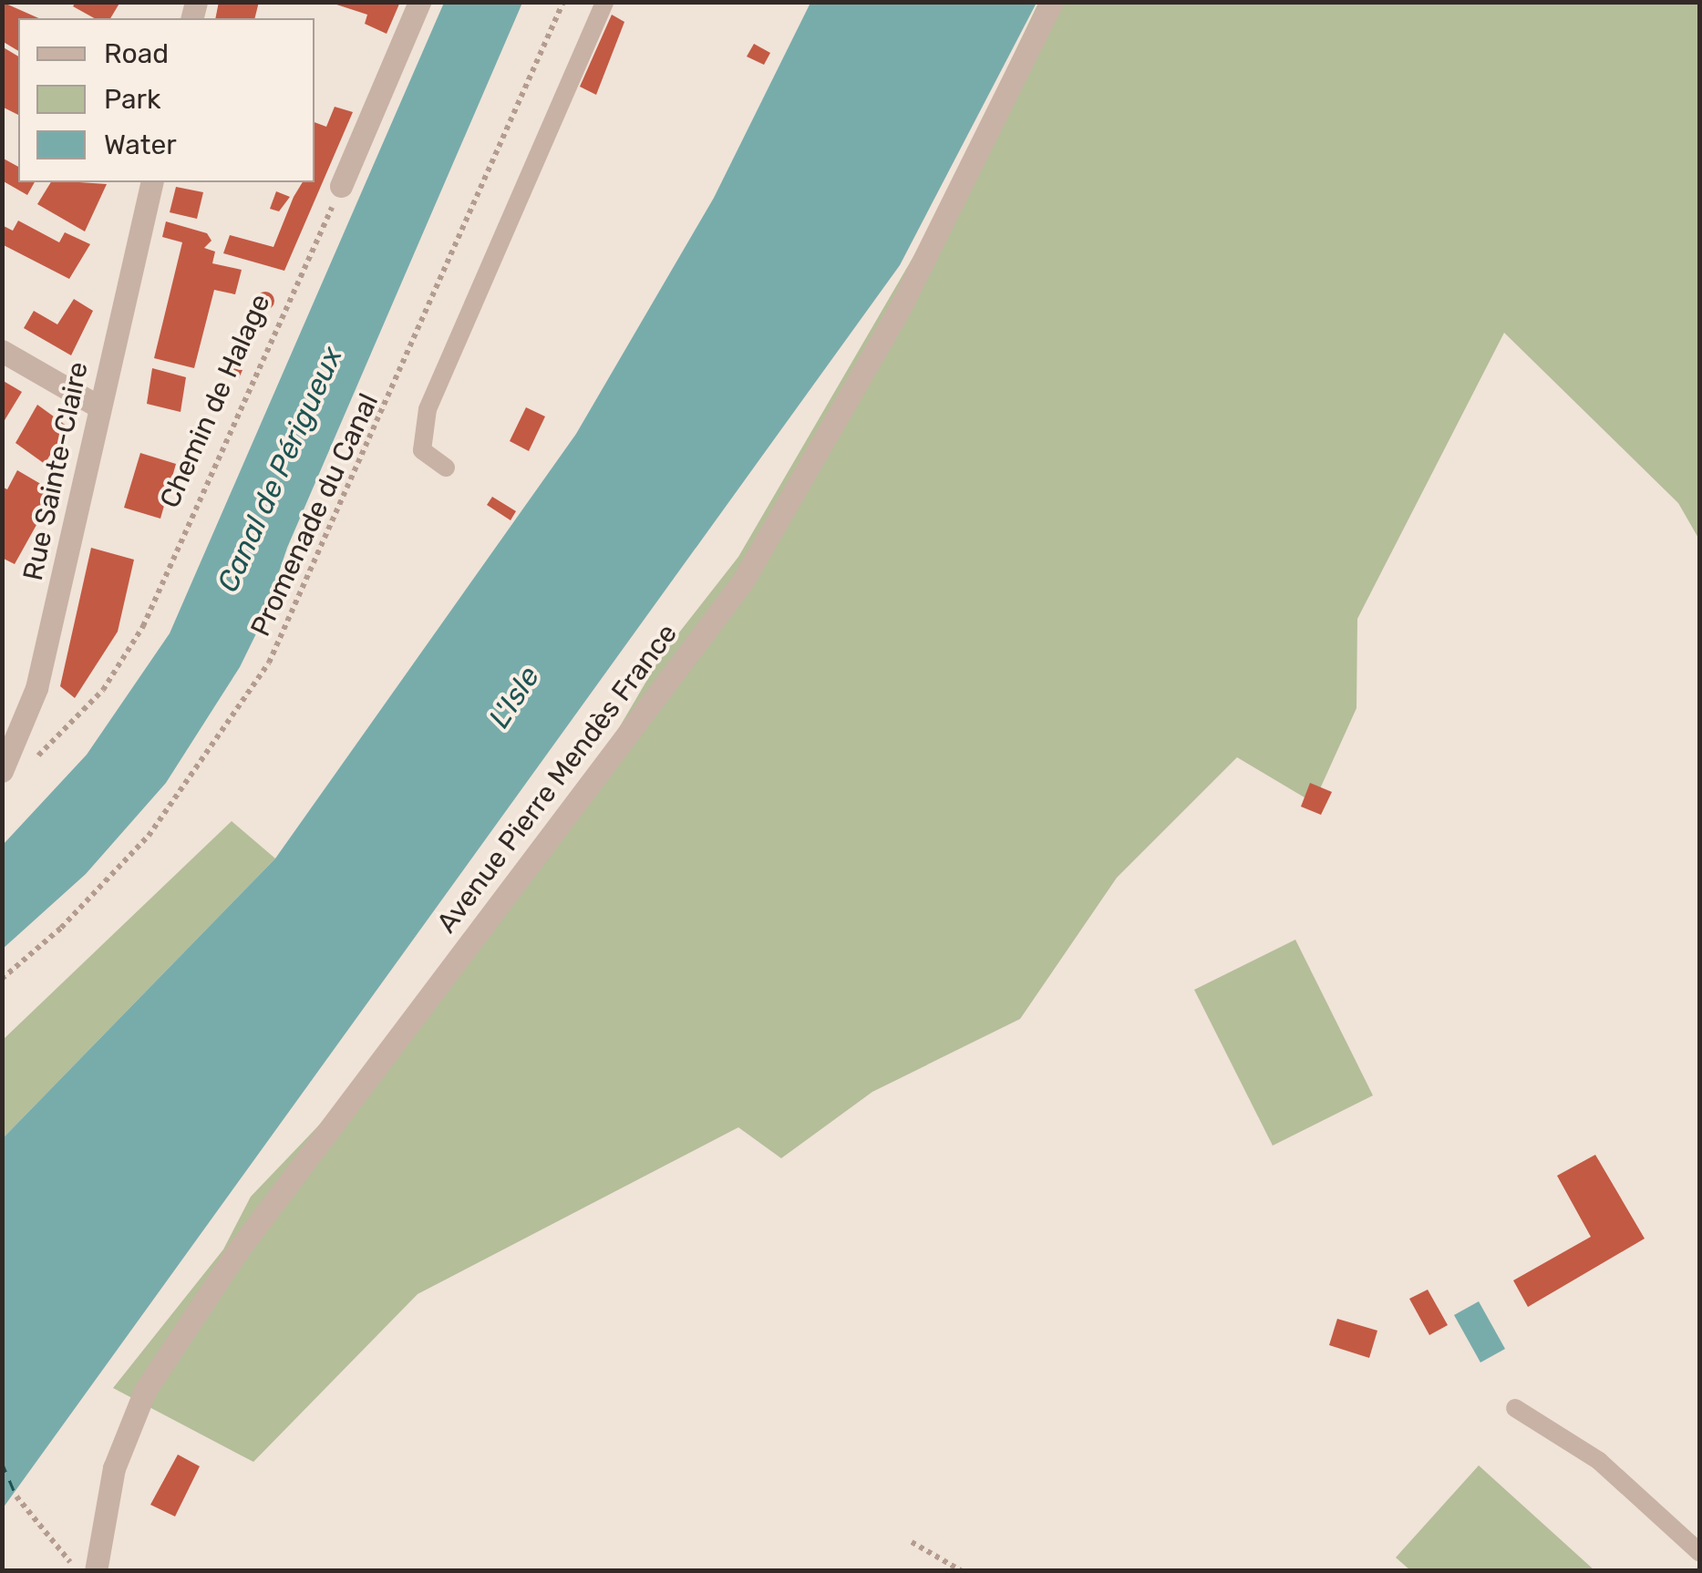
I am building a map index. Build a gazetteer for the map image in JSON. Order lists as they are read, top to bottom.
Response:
{
  "streets": {
    "street": ["Rue Sainte-Claire", "Avenue Pierre Mendès France"],
    "path": ["Chemin de Halage", "Promenade du Canal"]
  },
  "water": ["Canal de Périgueux", "L'Isle"],
  "legend": ["Road", "Park", "Water"]
}
